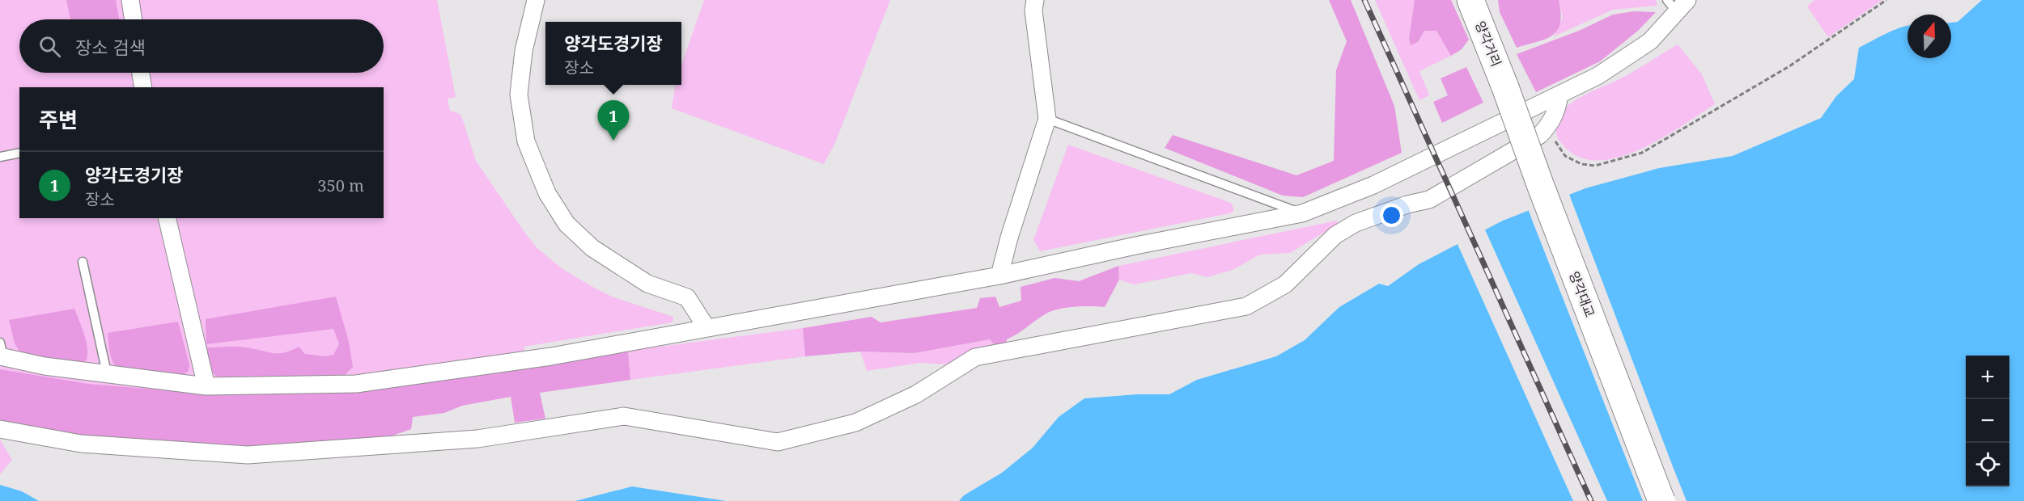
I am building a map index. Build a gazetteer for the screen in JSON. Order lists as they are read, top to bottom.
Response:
{
  "streets": {
    "main road": ["양각거리", "양각대교"]
  },
  "crossings": [
    ["양각거리", "양각대교"]
  ],
  "north": "top",
  "page": {
    "search": "장소 검색",
    "popup": ["양각도경기장", "장소"],
    "heading": "주변",
    "pins": "1",
    "list": [
      {
        "mark": "1",
        "name": "양각도경기장",
        "note": "장소",
        "value": "350 m"
      }
    ],
    "map_buttons": ["+", "−"]
  }
}
